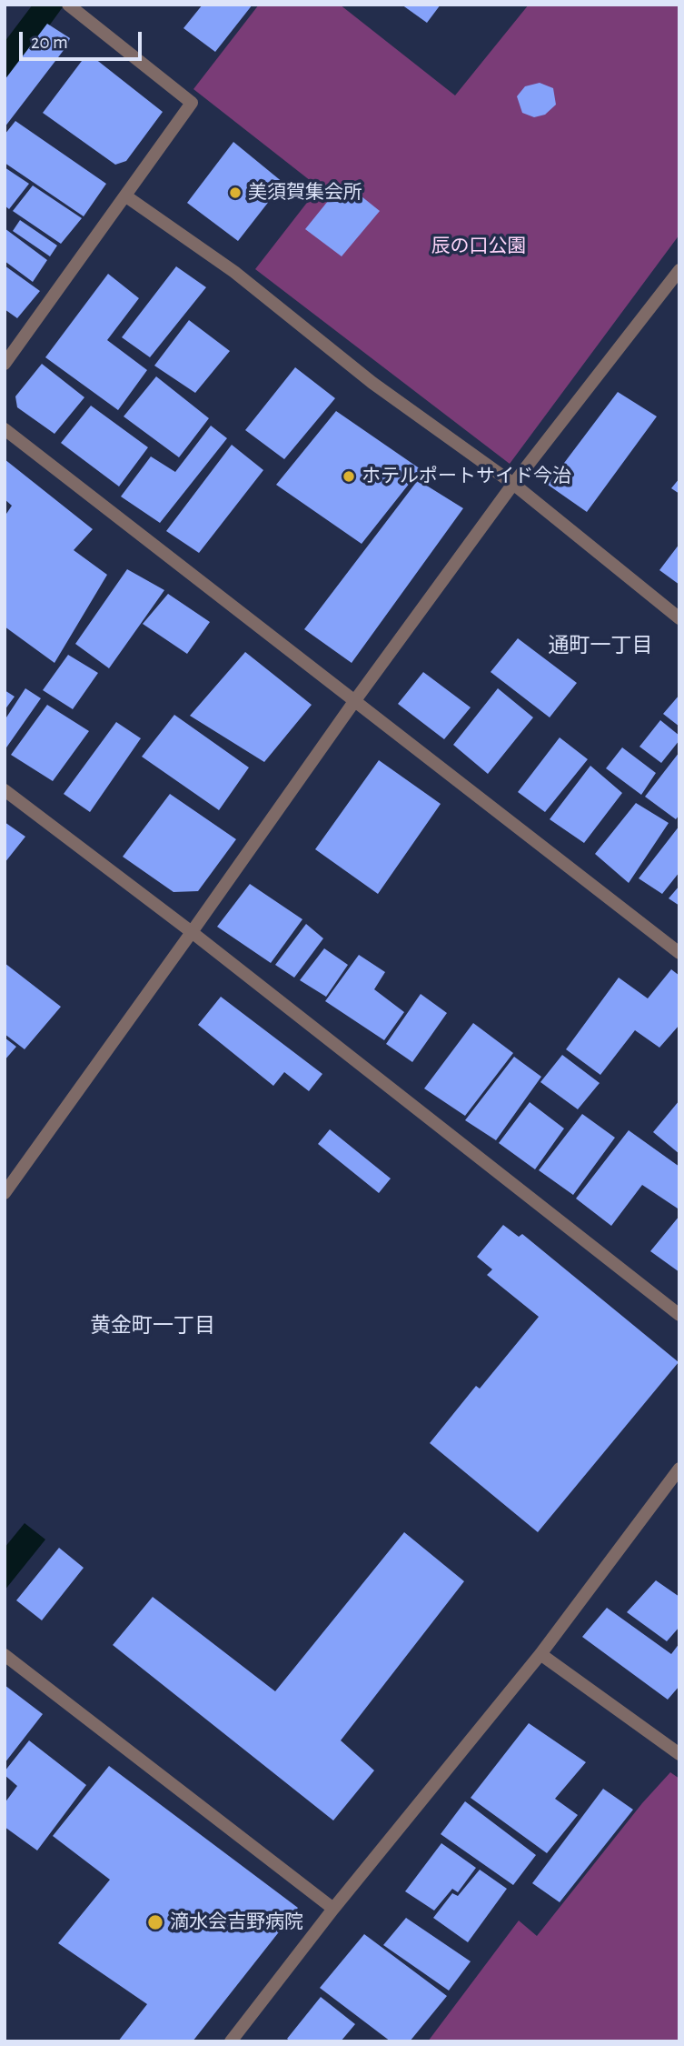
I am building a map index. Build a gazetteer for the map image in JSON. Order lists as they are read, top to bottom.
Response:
{
  "districts": ["通町一丁目", "黄金町一丁目"],
  "parks": ["辰の口公園"],
  "places": ["美須賀集会所", "ホテルポートサイド今治", "滴水会吉野病院"],
  "scale_bar": "20 m"
}
